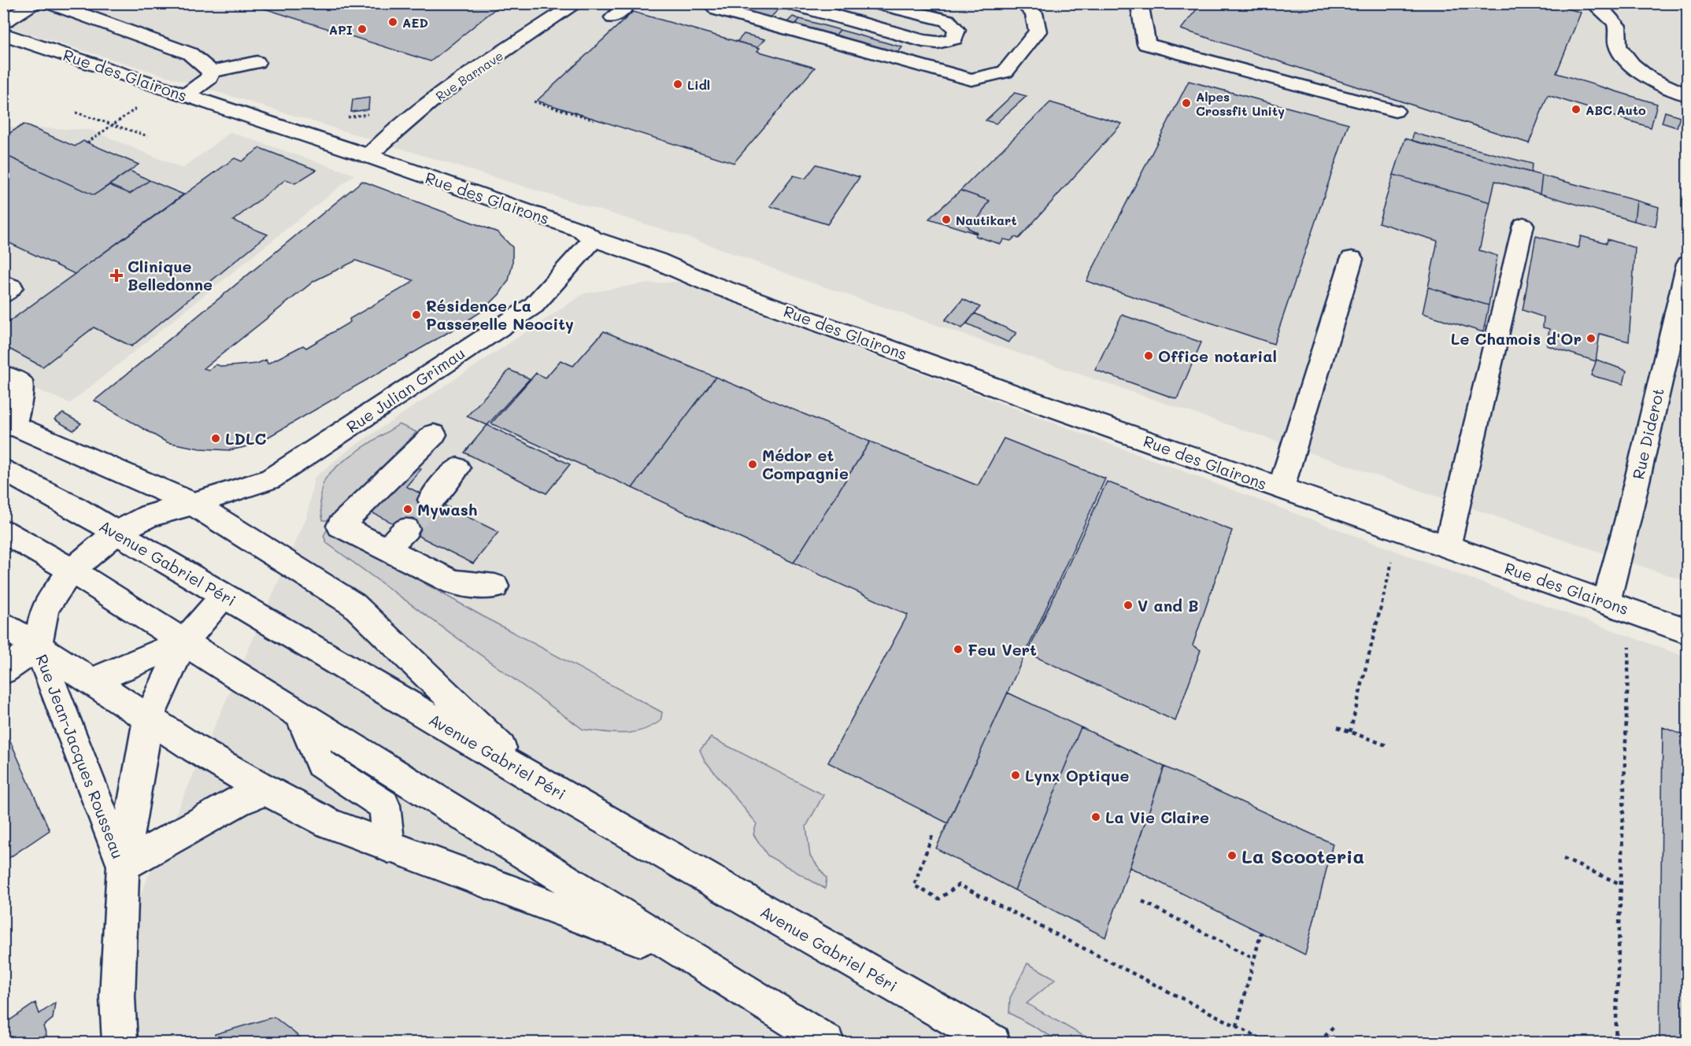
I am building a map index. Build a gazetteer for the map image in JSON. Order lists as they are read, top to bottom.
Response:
{
  "streets": {
    "street": [
      "Rue des Glairons",
      "Rue Barnave",
      "Rue Julian Grimau",
      "Rue Diderot",
      "Avenue Gabriel Péri",
      "Rue Jean-Jacques Rousseau"
    ]
  },
  "crossings": [
    ["Rue des Glairons", "Rue Barnave"],
    ["Rue des Glairons", "Rue Julian Grimau"],
    ["Rue des Glairons", "Rue Diderot"],
    ["Rue Julian Grimau", "Avenue Gabriel Péri"],
    ["Rue Julian Grimau", "Rue Jean-Jacques Rousseau"]
  ],
  "places": {
    "other": [
      "AED",
      "API",
      "Lidl",
      "Alpes Crossfit Unity",
      "ABC Auto",
      "Nautikart",
      "Résidence La Passerelle Neocity",
      "Le Chamois d'Or",
      "Office notarial",
      "LDLC",
      "Médor et Compagnie",
      "Mywash",
      "V and B",
      "Feu Vert",
      "Lynx Optique",
      "La Vie Claire",
      "La Scooteria"
    ],
    "health": ["Clinique Belledonne"]
  }
}
